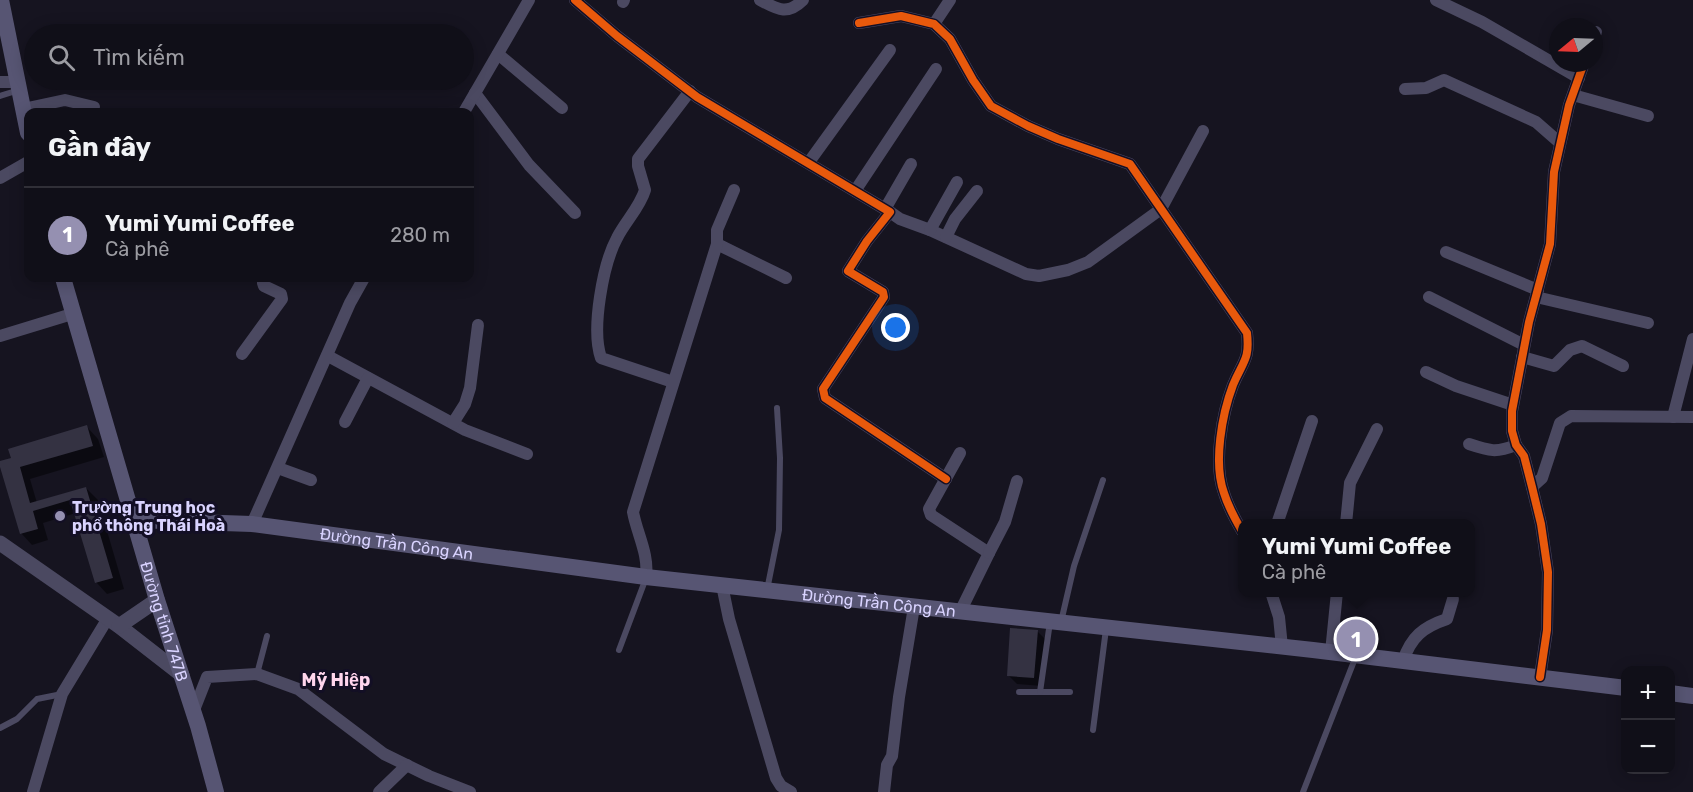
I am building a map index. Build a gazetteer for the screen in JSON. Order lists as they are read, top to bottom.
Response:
{
  "streets": {
    "main road": ["Đường Trần Công An", "Đường tỉnh 747B"]
  },
  "crossings": [
    ["Đường Trần Công An", "Đường tỉnh 747B"]
  ],
  "districts": ["Mỹ Hiệp"],
  "places": ["Trường Trung học phổ thông Thái Hoà"],
  "north": "left",
  "page": {
    "search": "Tìm kiếm",
    "heading": "Gần đây",
    "list": [
      {
        "mark": "1",
        "name": "Yumi Yumi Coffee",
        "note": "Cà phê",
        "value": "280 m"
      }
    ],
    "popup": ["Yumi Yumi Coffee", "Cà phê"],
    "pins": "1",
    "map_buttons": ["+", "−"]
  }
}
